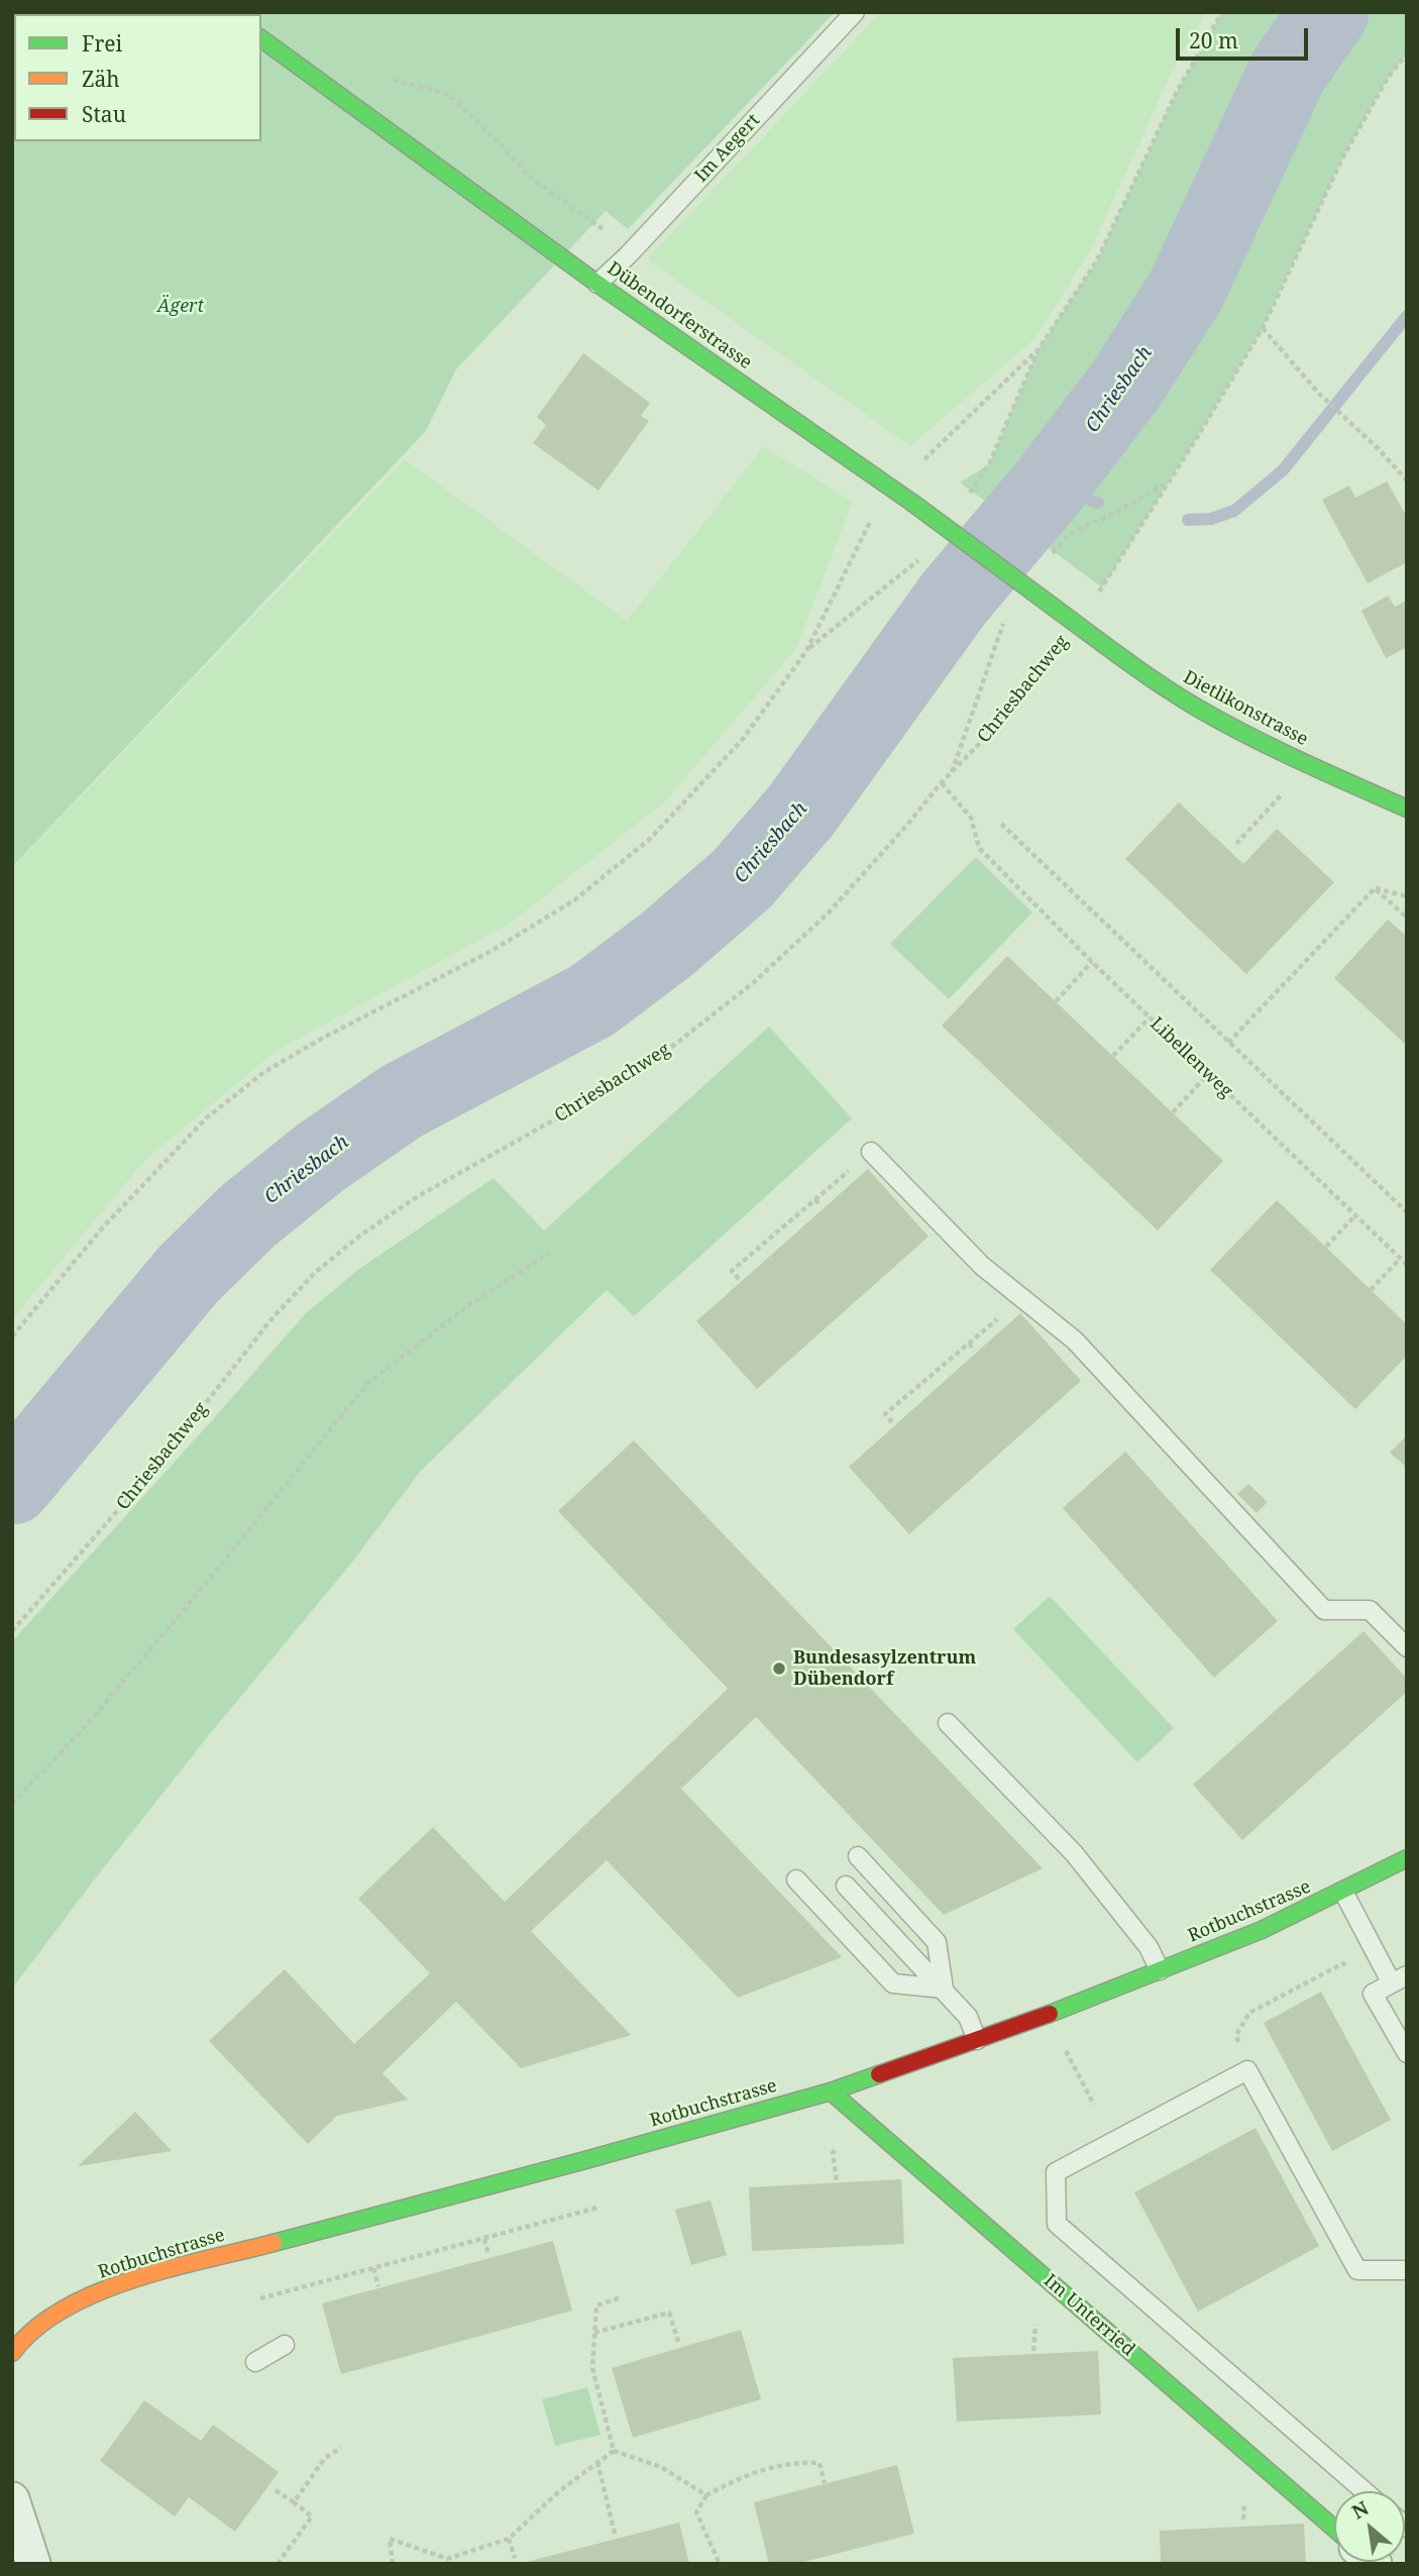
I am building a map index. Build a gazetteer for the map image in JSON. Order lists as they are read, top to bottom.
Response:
{
  "streets": {
    "street": [
      "Dübendorferstrasse",
      "Dietlikonstrasse",
      "Rotbuchstrasse",
      "Im Unterried"
    ],
    "lane": ["Im Aegert"],
    "path": ["Chriesbachweg", "Libellenweg"]
  },
  "crossings": [
    ["Im Aegert", "Dübendorferstrasse"],
    ["Dübendorferstrasse", "Chriesbachweg"],
    ["Dübendorferstrasse", "Dietlikonstrasse"],
    ["Chriesbachweg", "Dietlikonstrasse"],
    ["Chriesbachweg", "Libellenweg"],
    ["Rotbuchstrasse", "Im Unterried"]
  ],
  "water": ["Chriesbach"],
  "parks": ["Ägert"],
  "places": ["Bundesasylzentrum Dübendorf"],
  "legend": ["Frei", "Zäh", "Stau"],
  "scale_bar": "20 m",
  "north": "top left"
}
